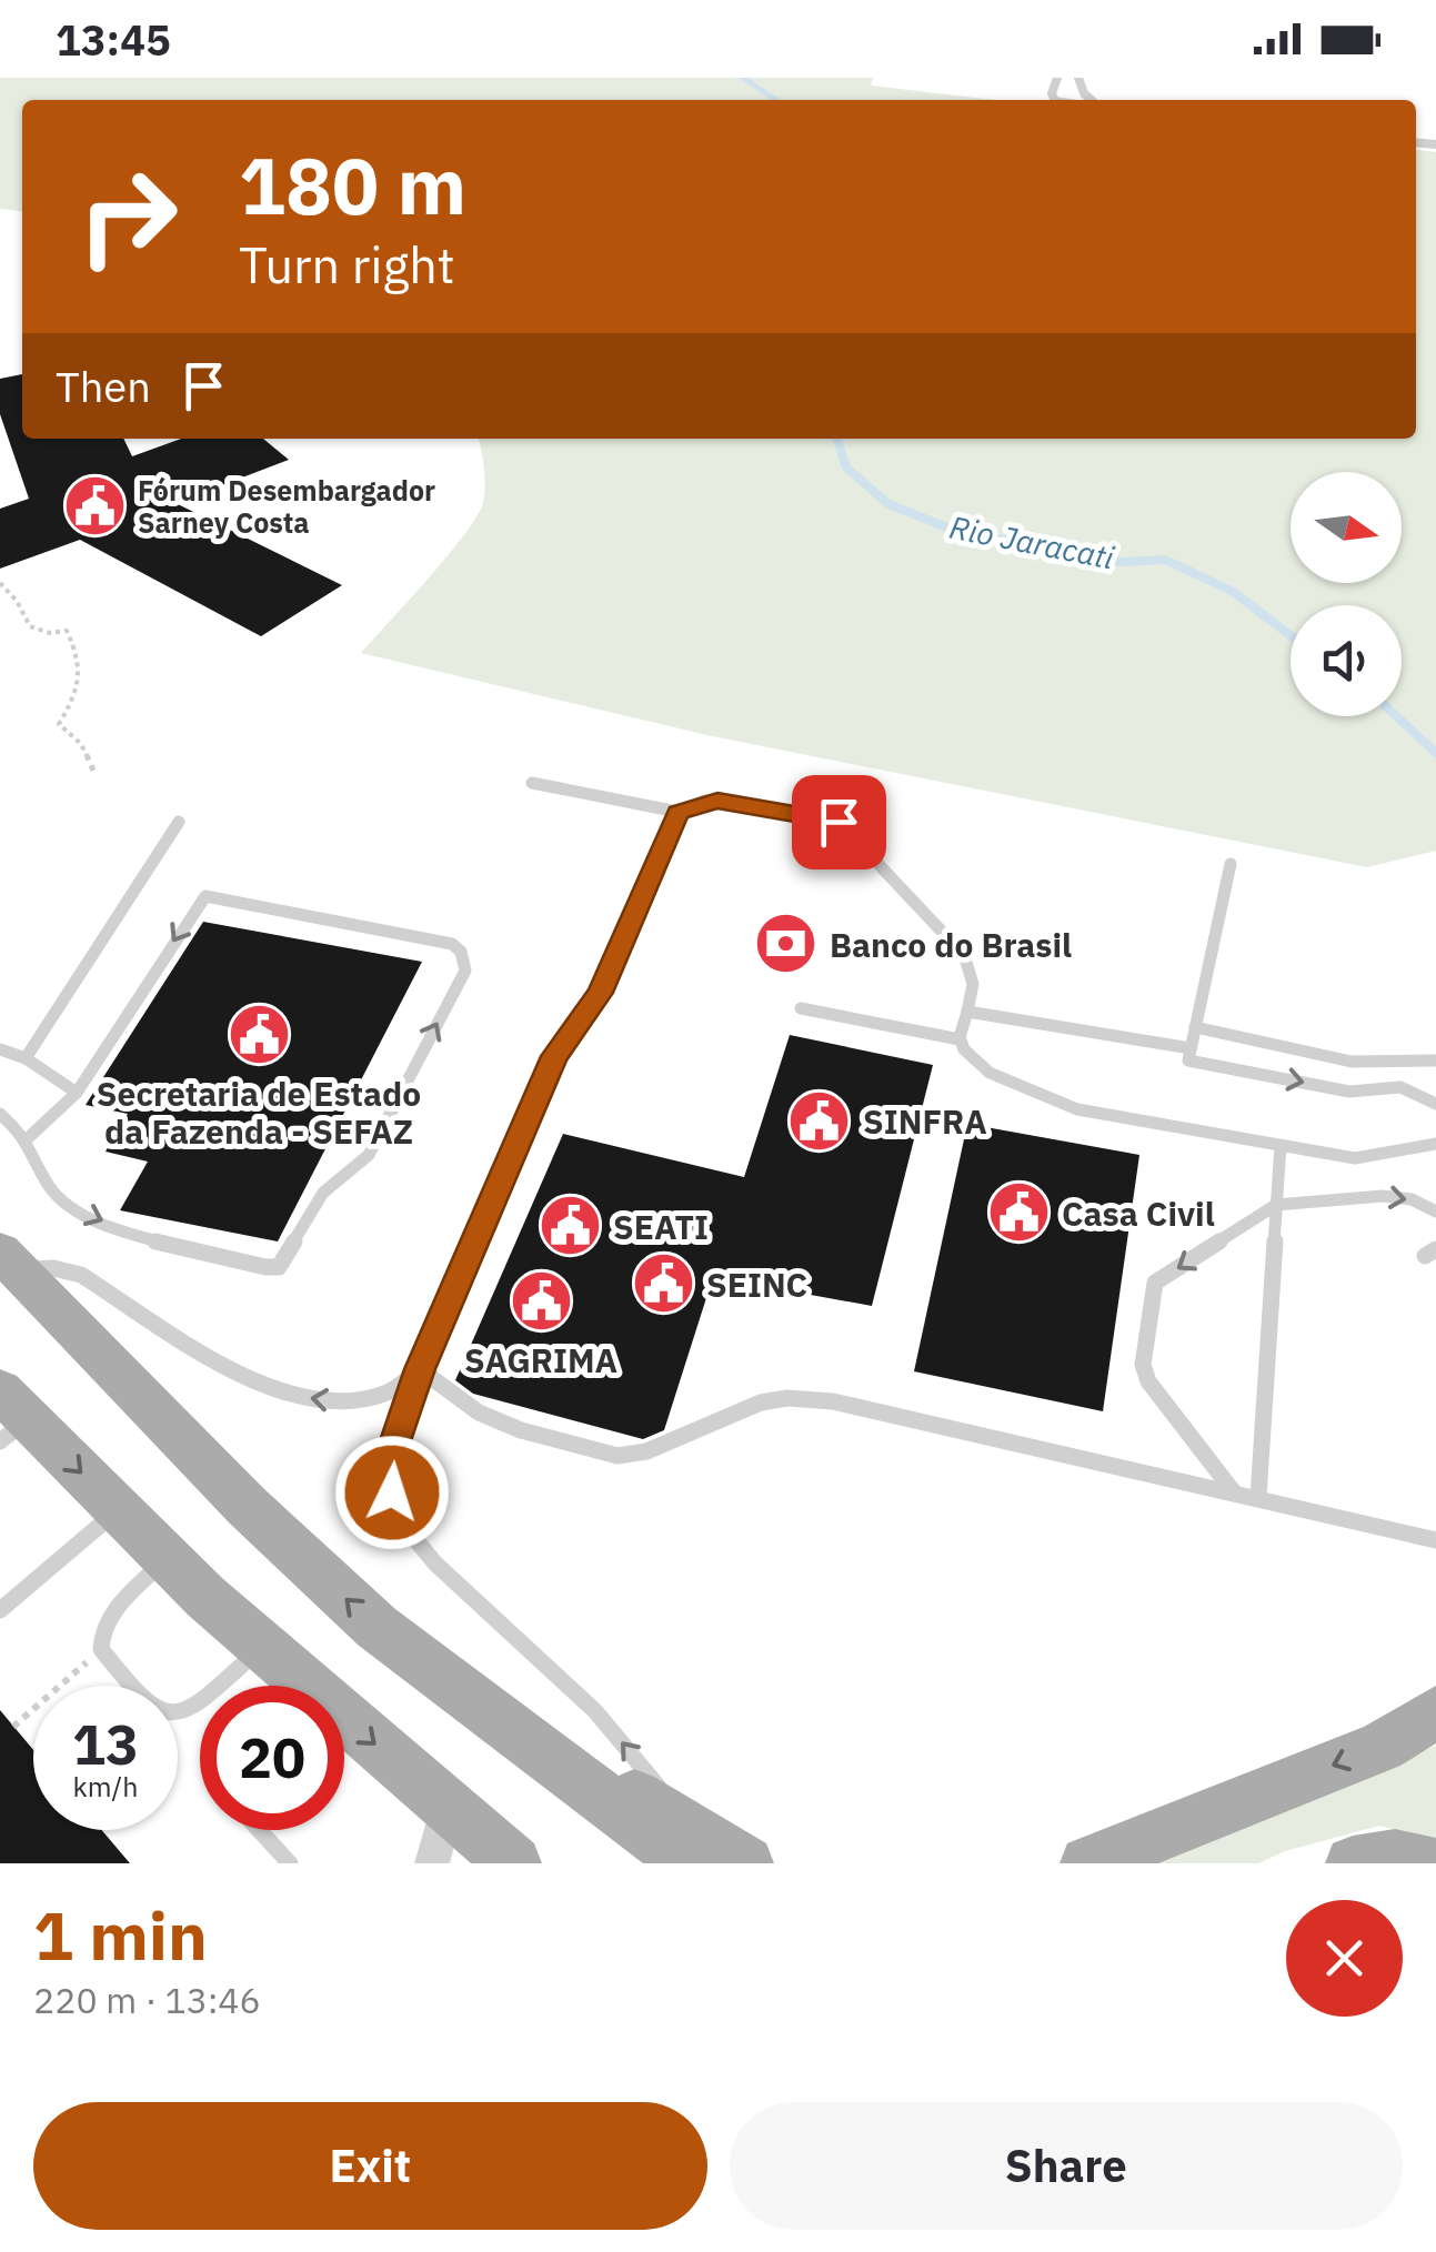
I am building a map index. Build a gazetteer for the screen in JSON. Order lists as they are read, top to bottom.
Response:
{
  "water": ["Rio Jaracati"],
  "places": {
    "public building": [
      "Fórum Desembargador Sarney Costa",
      "Secretaria de Estado da Fazenda - SEFAZ",
      "SINFRA",
      "Casa Civil",
      "SEATI",
      "SEINC",
      "SAGRIMA"
    ],
    "bank": ["Banco do Brasil"]
  },
  "north": "right",
  "page": {
    "status": "13:45",
    "turn": ["180 m", "Turn right"],
    "then": "Then",
    "speed": "13 km/h",
    "limit": "20",
    "heading": ["1 min", "220 m · 13:46"],
    "buttons": ["Exit", "Share"]
  }
}
